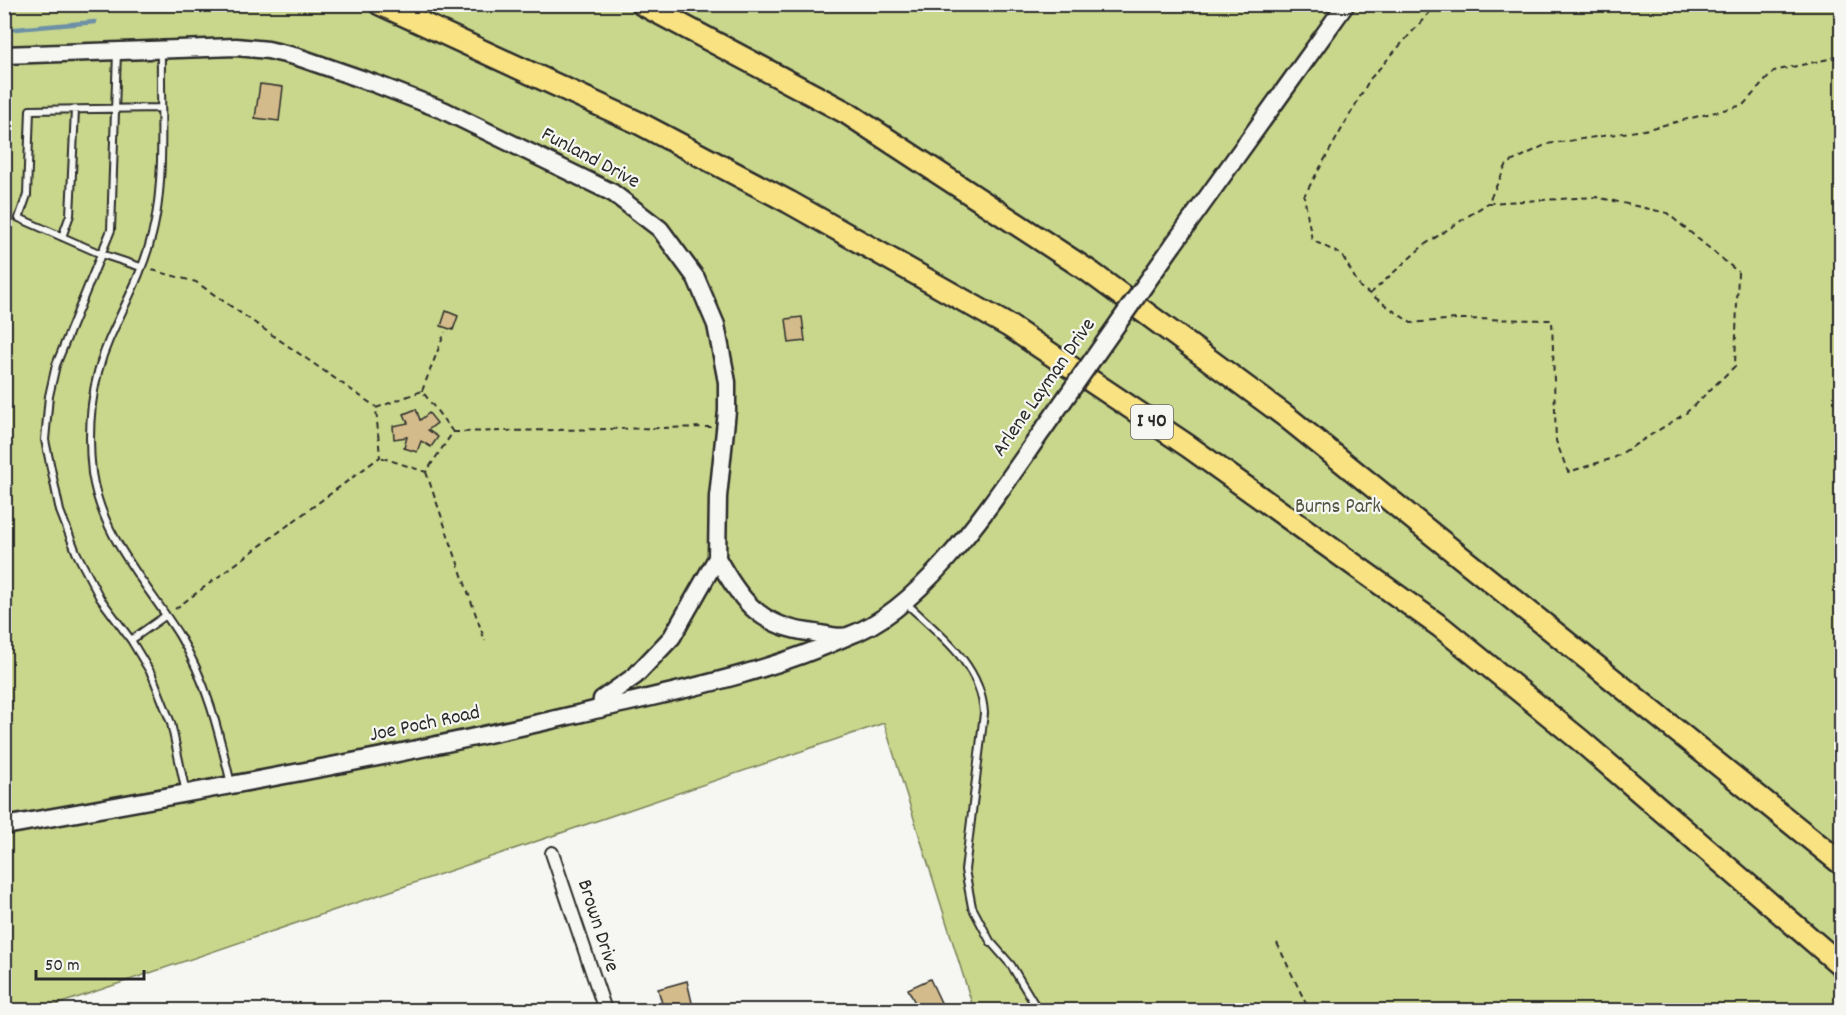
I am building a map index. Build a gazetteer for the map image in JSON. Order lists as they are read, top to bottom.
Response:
{
  "streets": {
    "highway": ["I 40"],
    "street": [
      "Funland Drive",
      "Arlene Layman Drive",
      "Joe Poch Road",
      "Brown Drive"
    ]
  },
  "crossings": [
    ["Funland Drive", "Joe Poch Road"],
    ["Arlene Layman Drive", "Joe Poch Road"]
  ],
  "parks": ["Burns Park"],
  "scale_bar": "50 m"
}
